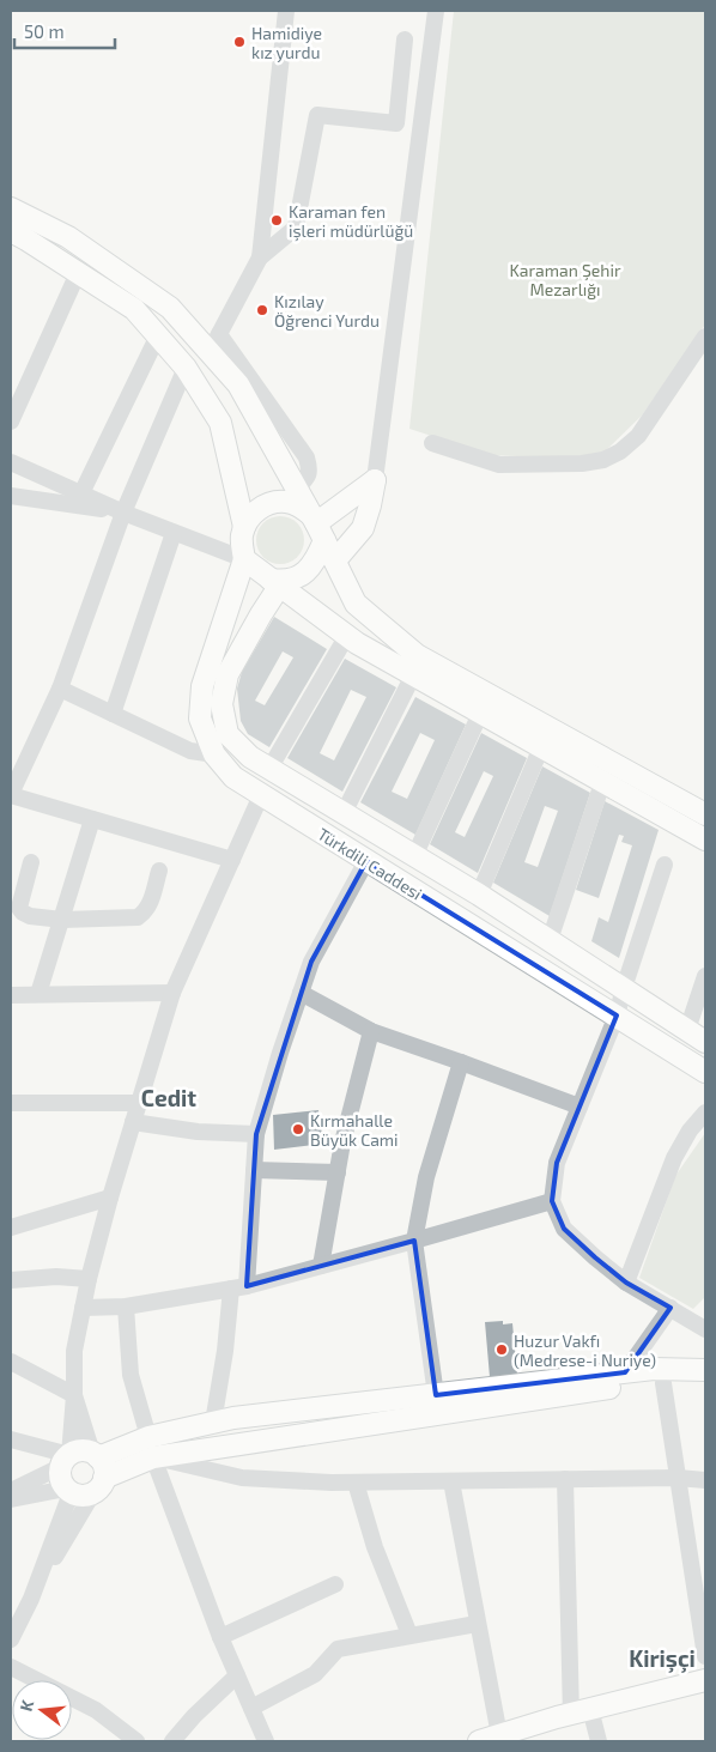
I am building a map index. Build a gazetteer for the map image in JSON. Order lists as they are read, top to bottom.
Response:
{
  "streets": {
    "main road": ["Türkdili Caddesi"]
  },
  "districts": ["Cedit", "Kirişçi"],
  "parks": ["Karaman Şehir Mezarlığı"],
  "places": [
    "Hamidiye kız yurdu",
    "Karaman fen işleri müdürlüğü",
    "Kızılay Öğrenci Yurdu",
    "Kırmahalle Büyük Cami",
    "Huzur Vakfı (Medrese-i Nuriye)"
  ],
  "scale_bar": "50 m",
  "north": "left"
}
